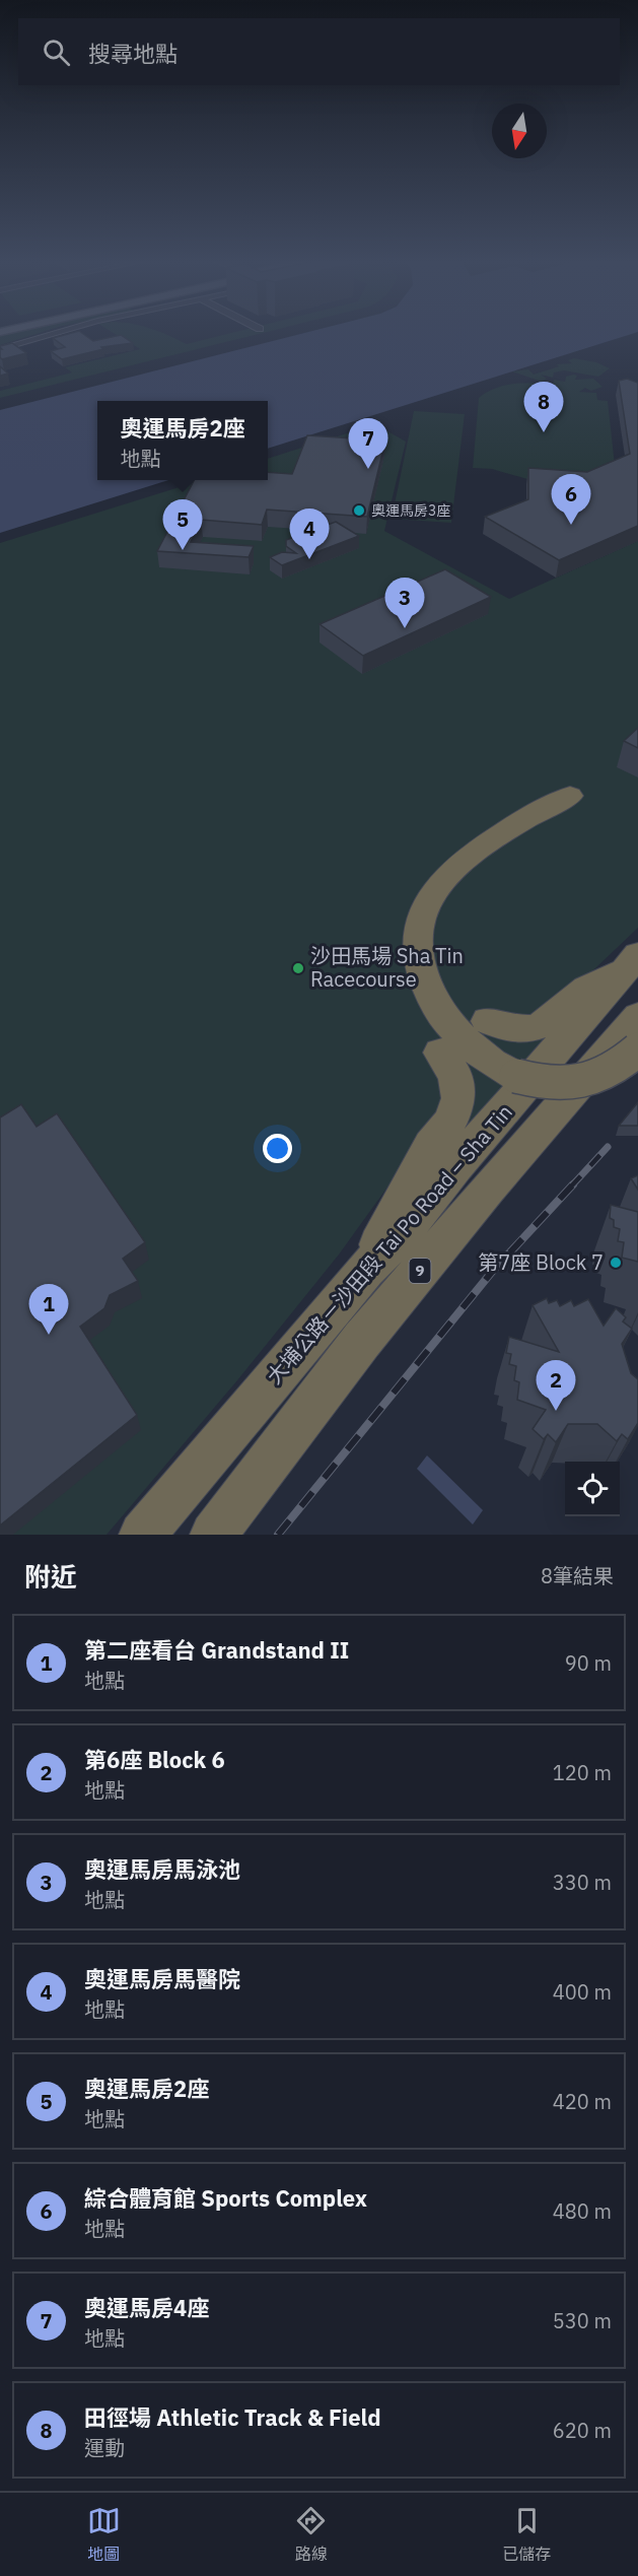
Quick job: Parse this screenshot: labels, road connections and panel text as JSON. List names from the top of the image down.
{
  "streets": {
    "highway": ["大埔公路－沙田段 Tai Po Road – Sha Tin", "9"]
  },
  "places": ["奧運馬房3座", "沙田馬場 Sha Tin Racecourse", "第7座 Block 7"],
  "north": "bottom",
  "page": {
    "search": "搜尋地點",
    "pins": [
      "8",
      "7",
      "6",
      "5",
      "4",
      "3",
      "1",
      "2"
    ],
    "popup": ["奧運馬房2座", "地點"],
    "heading": ["附近", "8筆結果"],
    "list": [
      {
        "mark": "1",
        "name": "第二座看台 Grandstand II",
        "note": "地點",
        "value": "90 m"
      },
      {
        "mark": "2",
        "name": "第6座 Block 6",
        "note": "地點",
        "value": "120 m"
      },
      {
        "mark": "3",
        "name": "奧運馬房馬泳池",
        "note": "地點",
        "value": "330 m"
      },
      {
        "mark": "4",
        "name": "奧運馬房馬醫院",
        "note": "地點",
        "value": "400 m"
      },
      {
        "mark": "5",
        "name": "奧運馬房2座",
        "note": "地點",
        "value": "420 m"
      },
      {
        "mark": "6",
        "name": "綜合體育館 Sports Complex",
        "note": "地點",
        "value": "480 m"
      },
      {
        "mark": "7",
        "name": "奧運馬房4座",
        "note": "地點",
        "value": "530 m"
      },
      {
        "mark": "8",
        "name": "田徑場 Athletic Track & Field",
        "note": "運動",
        "value": "620 m"
      }
    ],
    "nav": ["地圖", "路線", "已儲存"]
  }
}
